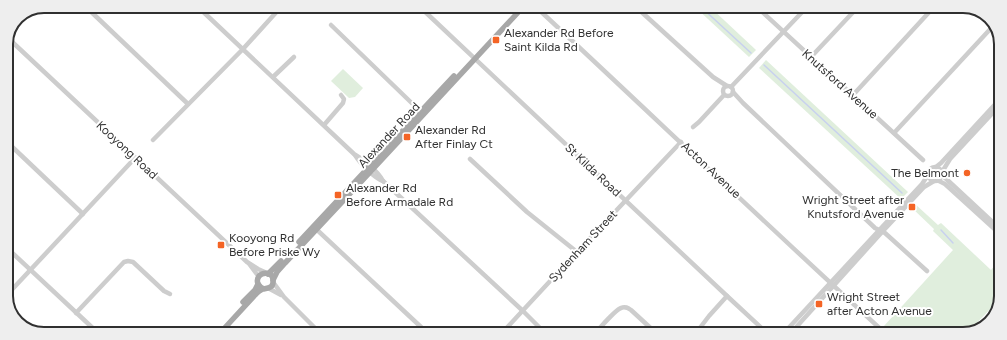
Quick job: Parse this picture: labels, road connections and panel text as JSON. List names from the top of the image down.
{
  "streets": {
    "main road": ["Alexander Road"],
    "street": [
      "Knutsford Avenue",
      "Kooyong Road",
      "St Kilda Road",
      "Acton Avenue",
      "Sydenham Street"
    ]
  },
  "crossings": [
    ["Alexander Road", "Kooyong Road"],
    ["Alexander Road", "St Kilda Road"],
    ["St Kilda Road", "Sydenham Street"],
    ["Acton Avenue", "Sydenham Street"]
  ],
  "places": {
    "transit": [
      "Alexander Rd Before Saint Kilda Rd",
      "Alexander Rd After Finlay Ct",
      "Alexander Rd Before Armadale Rd",
      "Wright Street after Knutsford Avenue",
      "Kooyong Rd Before Priske Wy",
      "Wright Street after Acton Avenue"
    ],
    "other": ["The Belmont"]
  }
}
